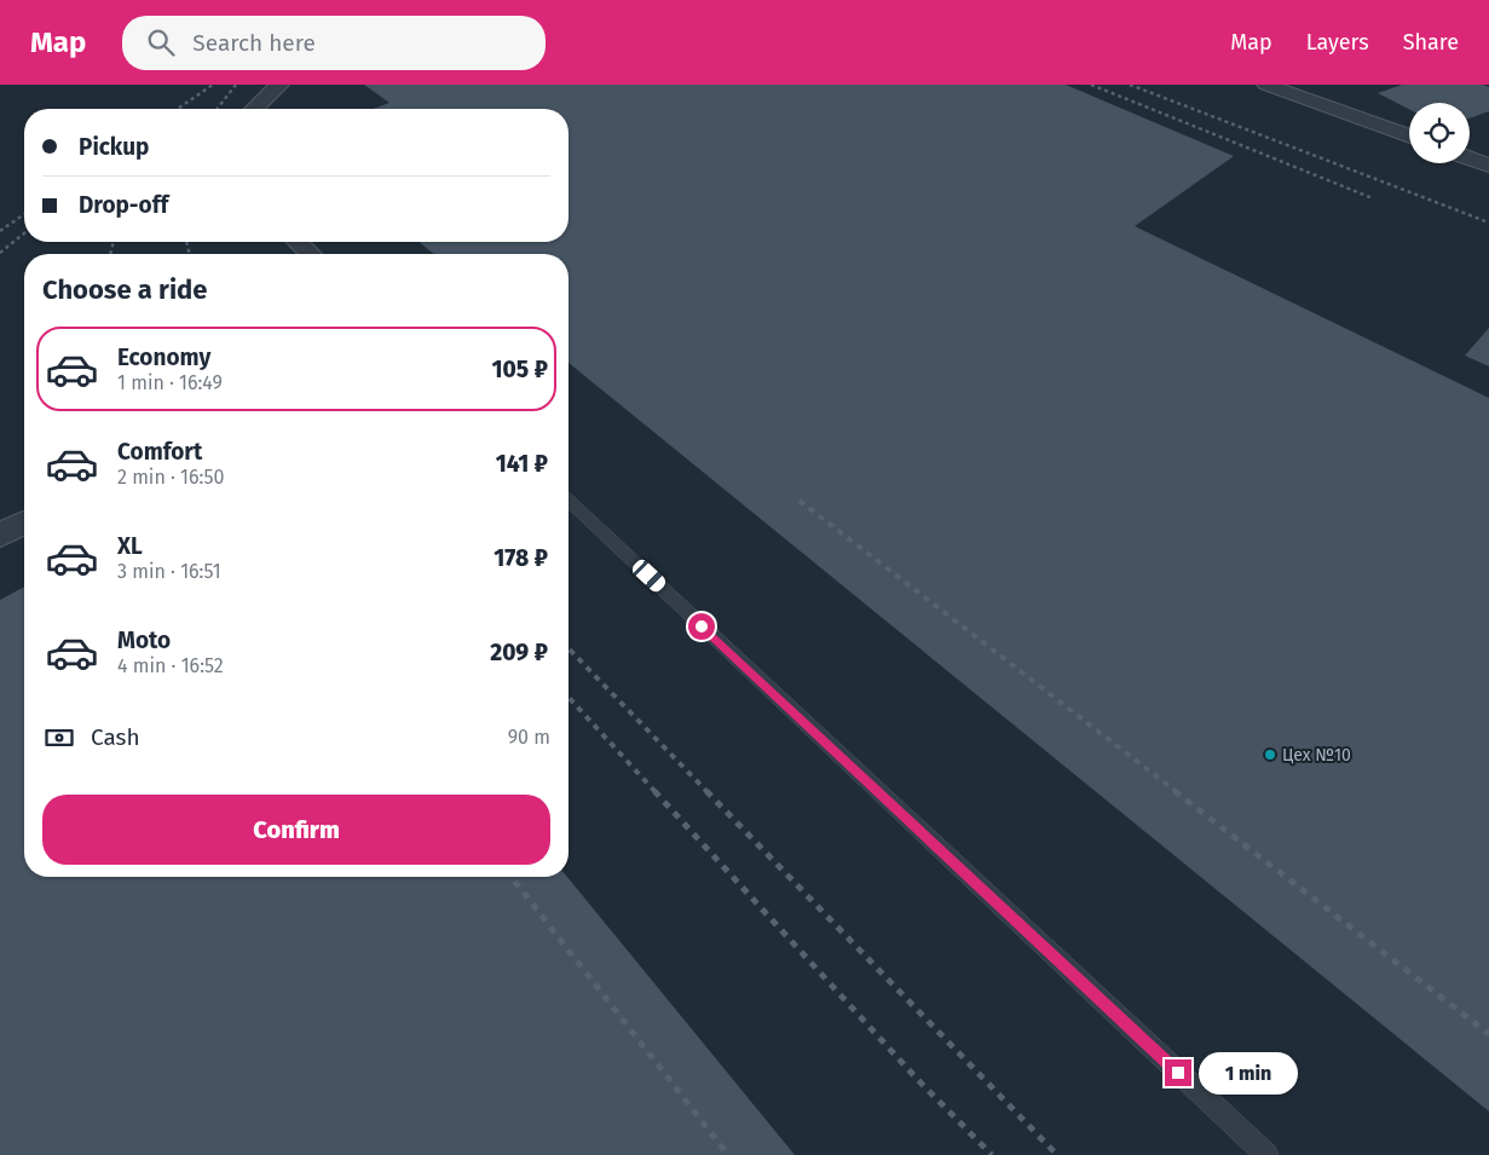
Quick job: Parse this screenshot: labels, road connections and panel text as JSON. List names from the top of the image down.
{
  "places": ["Цех №10"],
  "page": {
    "header": "Map",
    "search": "Search here",
    "nav": ["Map", "Layers", "Share"],
    "banner": ["Pickup", "Drop-off"],
    "heading": "Choose a ride",
    "list": [
      {
        "name": "Economy",
        "note": "1 min · 16:49",
        "value": "105 ₽"
      },
      {
        "name": "Comfort",
        "note": "2 min · 16:50",
        "value": "141 ₽"
      },
      {
        "name": "XL",
        "note": "3 min · 16:51",
        "value": "178 ₽"
      },
      {
        "name": "Moto",
        "note": "4 min · 16:52",
        "value": "209 ₽"
      }
    ],
    "pay": ["Cash", "90 m"],
    "buttons": "Confirm",
    "bubble": "1 min"
  }
}
